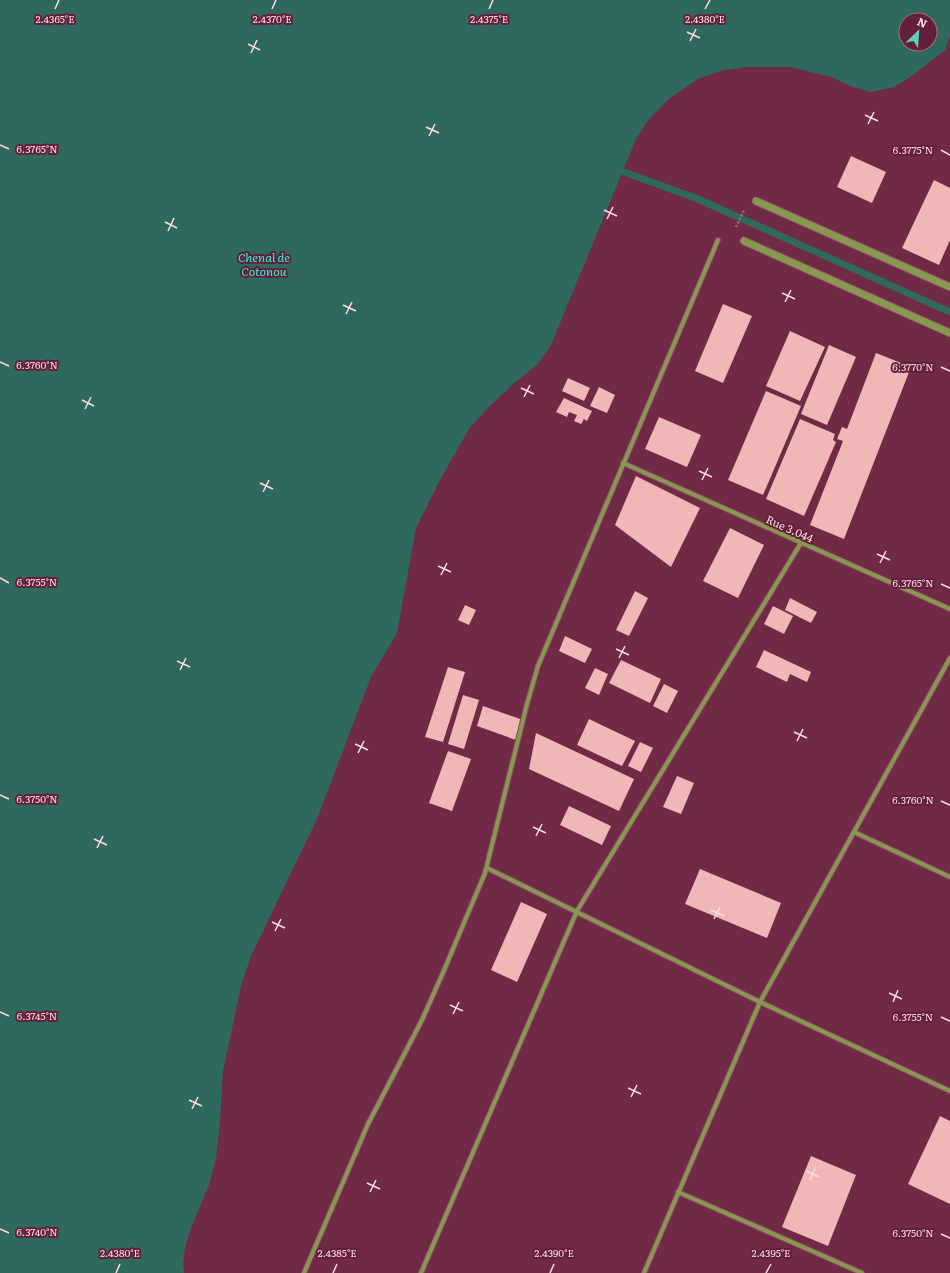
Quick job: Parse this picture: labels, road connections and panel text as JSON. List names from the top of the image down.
{
  "streets": {
    "street": ["Rue 3.044"]
  },
  "water": ["Chenal de Cotonou"],
  "north": "top right",
  "coordinates": [
    "2.4365°E",
    "2.4370°E",
    "2.4375°E",
    "2.4380°E",
    "6.3765°N",
    "6.3775°N",
    "6.3760°N",
    "6.3770°N",
    "6.3755°N",
    "6.3750°N",
    "6.3745°N",
    "6.3740°N",
    "2.4385°E",
    "2.4390°E",
    "2.4395°E"
  ]
}
